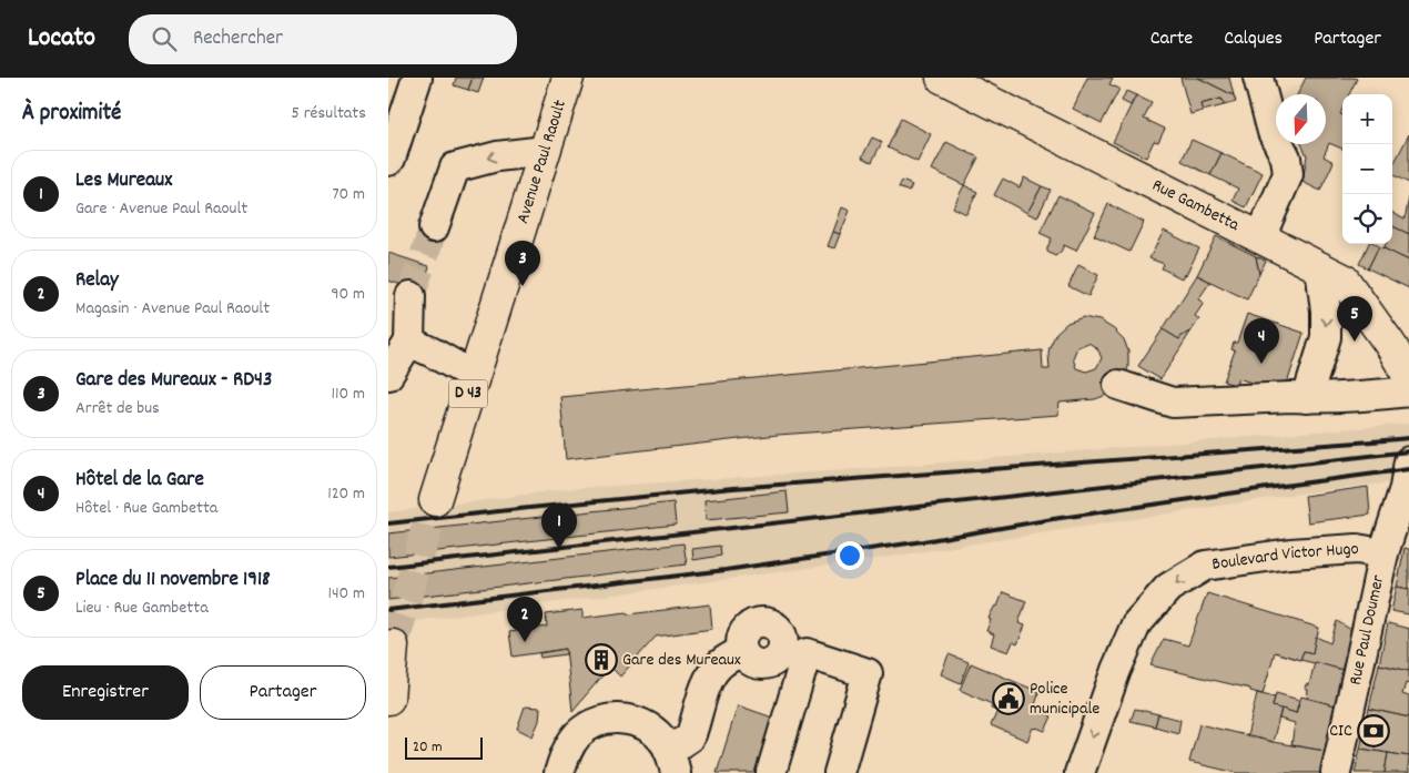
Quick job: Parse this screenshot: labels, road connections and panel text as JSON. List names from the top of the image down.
{
  "streets": {
    "main road": ["Avenue Paul Raoult", "Rue Gambetta", "D 43"],
    "street": ["Boulevard Victor Hugo", "Rue Paul Doumer"]
  },
  "crossings": [
    ["Boulevard Victor Hugo", "Rue Paul Doumer"]
  ],
  "one_way": ["Boulevard Victor Hugo"],
  "places": {
    "building": ["Gare des Mureaux"],
    "public building": ["Police municipale"],
    "bank": ["CIC"]
  },
  "scale_bar": "20 m",
  "north": "bottom",
  "page": {
    "header": "Locato",
    "search": "Rechercher",
    "nav": ["Carte", "Calques", "Partager"],
    "heading": ["À proximité", "5 résultats"],
    "map_buttons": ["+", "−"],
    "list": [
      {
        "mark": "1",
        "name": "Les Mureaux",
        "note": "Gare · Avenue Paul Raoult",
        "value": "70 m"
      },
      {
        "mark": "2",
        "name": "Relay",
        "note": "Magasin · Avenue Paul Raoult",
        "value": "90 m"
      },
      {
        "mark": "3",
        "name": "Gare des Mureaux - RD43",
        "note": "Arrêt de bus",
        "value": "110 m"
      },
      {
        "mark": "4",
        "name": "Hôtel de la Gare",
        "note": "Hôtel · Rue Gambetta",
        "value": "120 m"
      },
      {
        "mark": "5",
        "name": "Place du 11 novembre 1918",
        "note": "Lieu · Rue Gambetta",
        "value": "140 m"
      }
    ],
    "pins": [
      "3",
      "5",
      "4",
      "1",
      "2"
    ],
    "buttons": ["Enregistrer", "Partager"],
    "scale": "20 m"
  }
}
